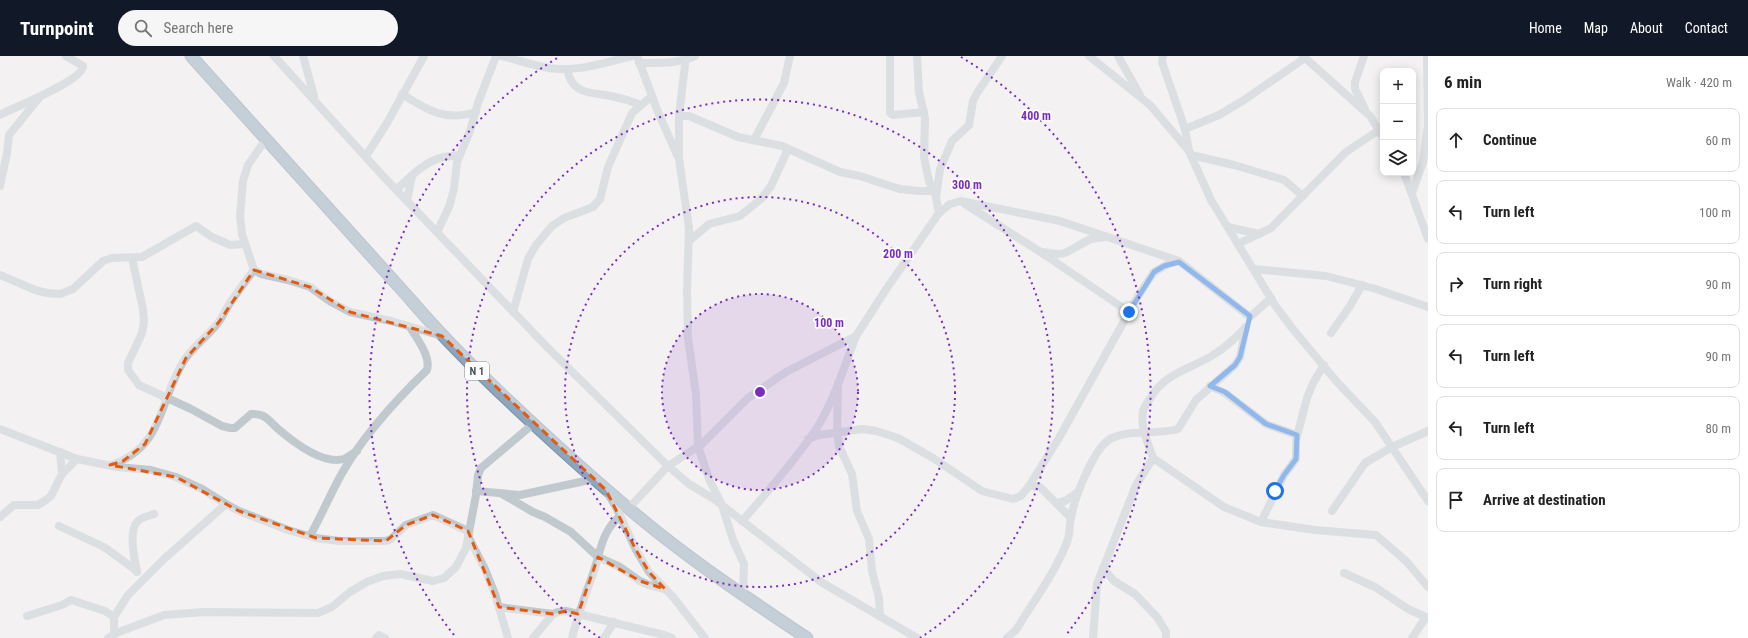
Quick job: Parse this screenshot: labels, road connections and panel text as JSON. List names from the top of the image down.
{
  "streets": {
    "highway": ["N 1"]
  },
  "page": {
    "header": "Turnpoint",
    "search": "Search here",
    "nav": [
      "Home",
      "Map",
      "About",
      "Contact"
    ],
    "heading": ["6 min", "Walk · 420 m"],
    "map_buttons": ["+", "−"],
    "list": [
      ["Continue", "60 m"],
      ["Turn left", "100 m"],
      ["Turn right", "90 m"],
      ["Turn left", "90 m"],
      ["Turn left", "80 m"],
      "Arrive at destination"
    ]
  },
  "rings": [
    "400 m",
    "300 m",
    "200 m",
    "100 m"
  ]
}
